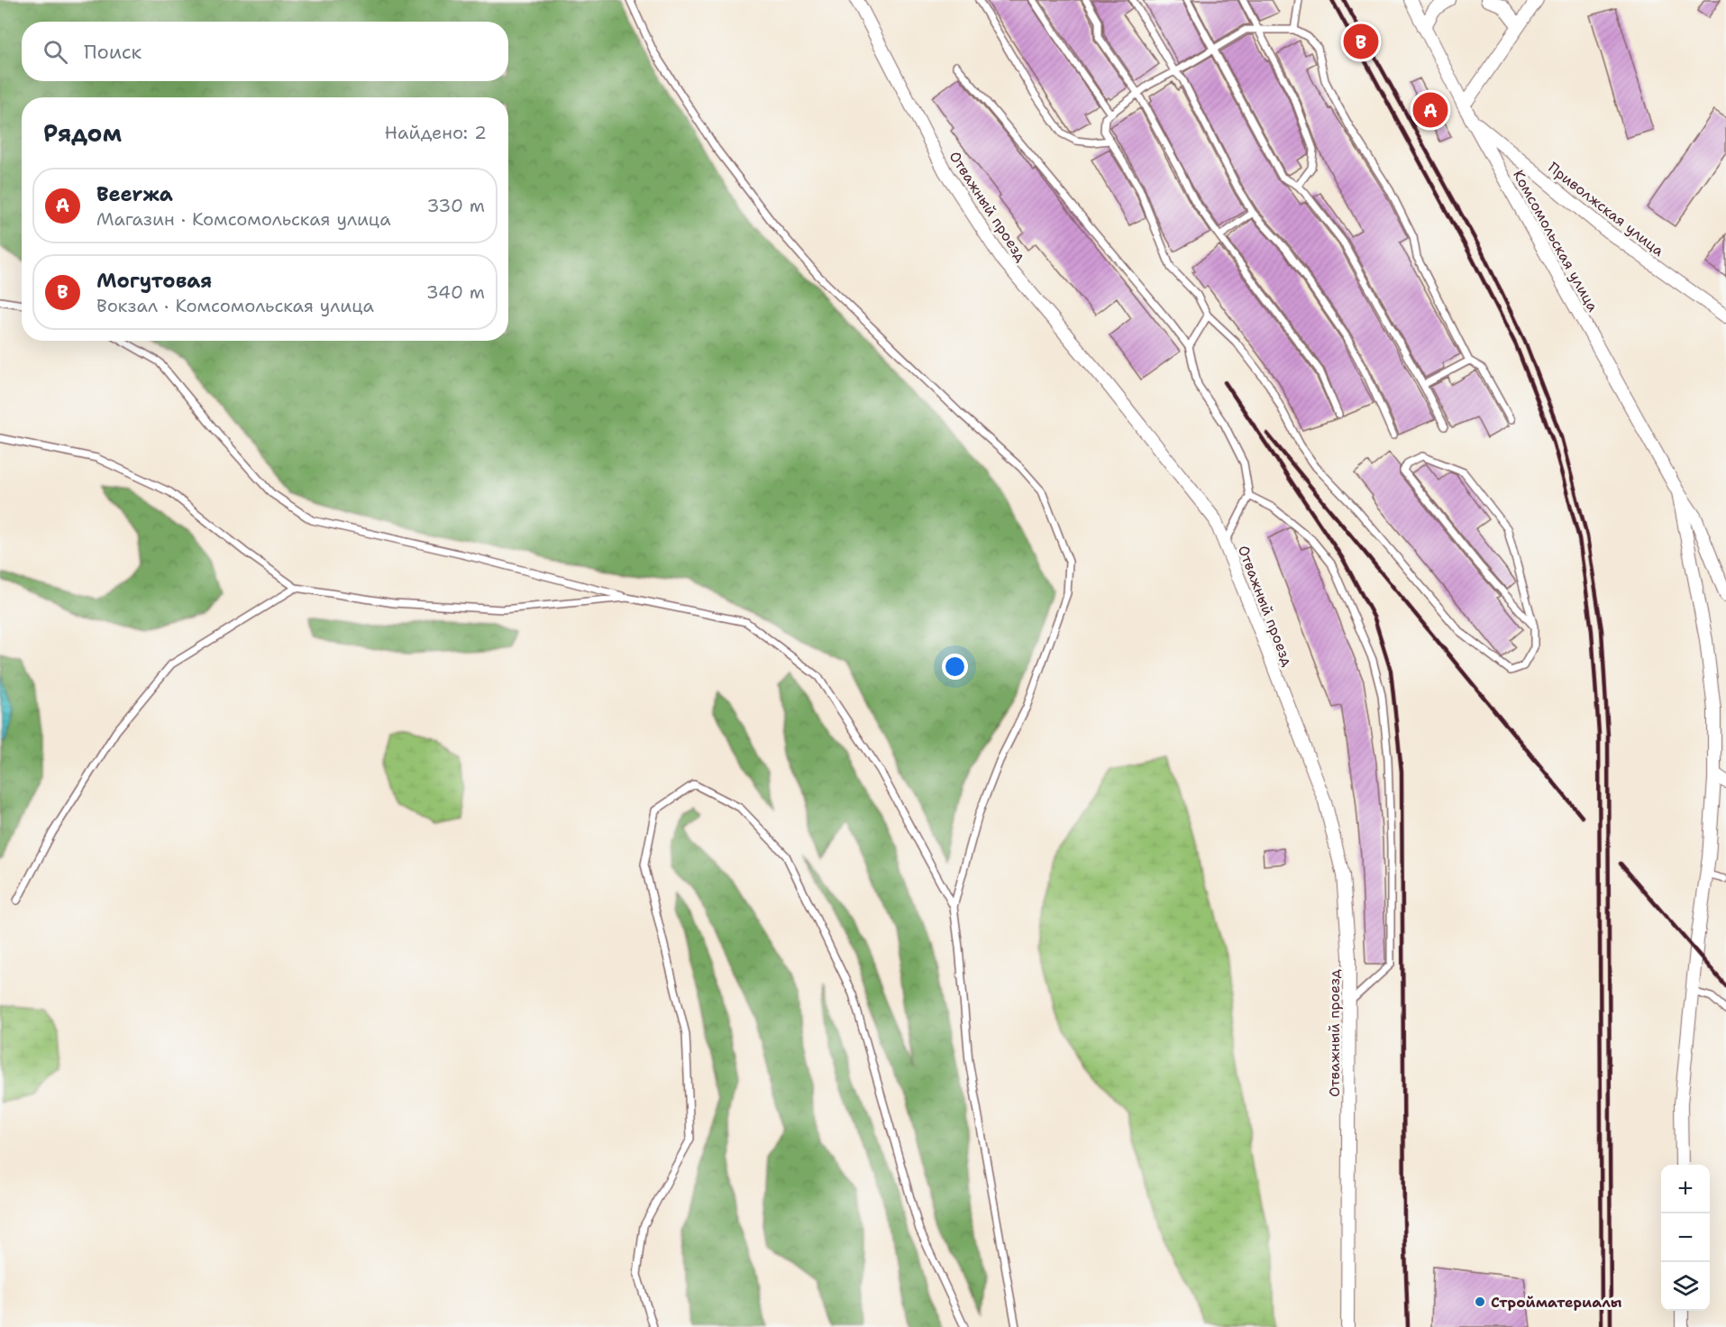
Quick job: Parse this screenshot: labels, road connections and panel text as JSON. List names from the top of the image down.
{
  "streets": {
    "street": ["Отважный проезд", "Приволжская улица", "Комсомольская улица"]
  },
  "crossings": [
    ["Приволжская улица", "Комсомольская улица"]
  ],
  "places": ["Стройматериалы"],
  "page": {
    "pins": ["B", "A"],
    "search": "Поиск",
    "heading": ["Рядом", "Найдено: 2"],
    "list": [
      {
        "mark": "A",
        "name": "Beerжа",
        "note": "Магазин · Комсомольская улица",
        "value": "330 m"
      },
      {
        "mark": "B",
        "name": "Могутовая",
        "note": "Вокзал · Комсомольская улица",
        "value": "340 m"
      }
    ],
    "map_buttons": ["+", "−"]
  }
}
